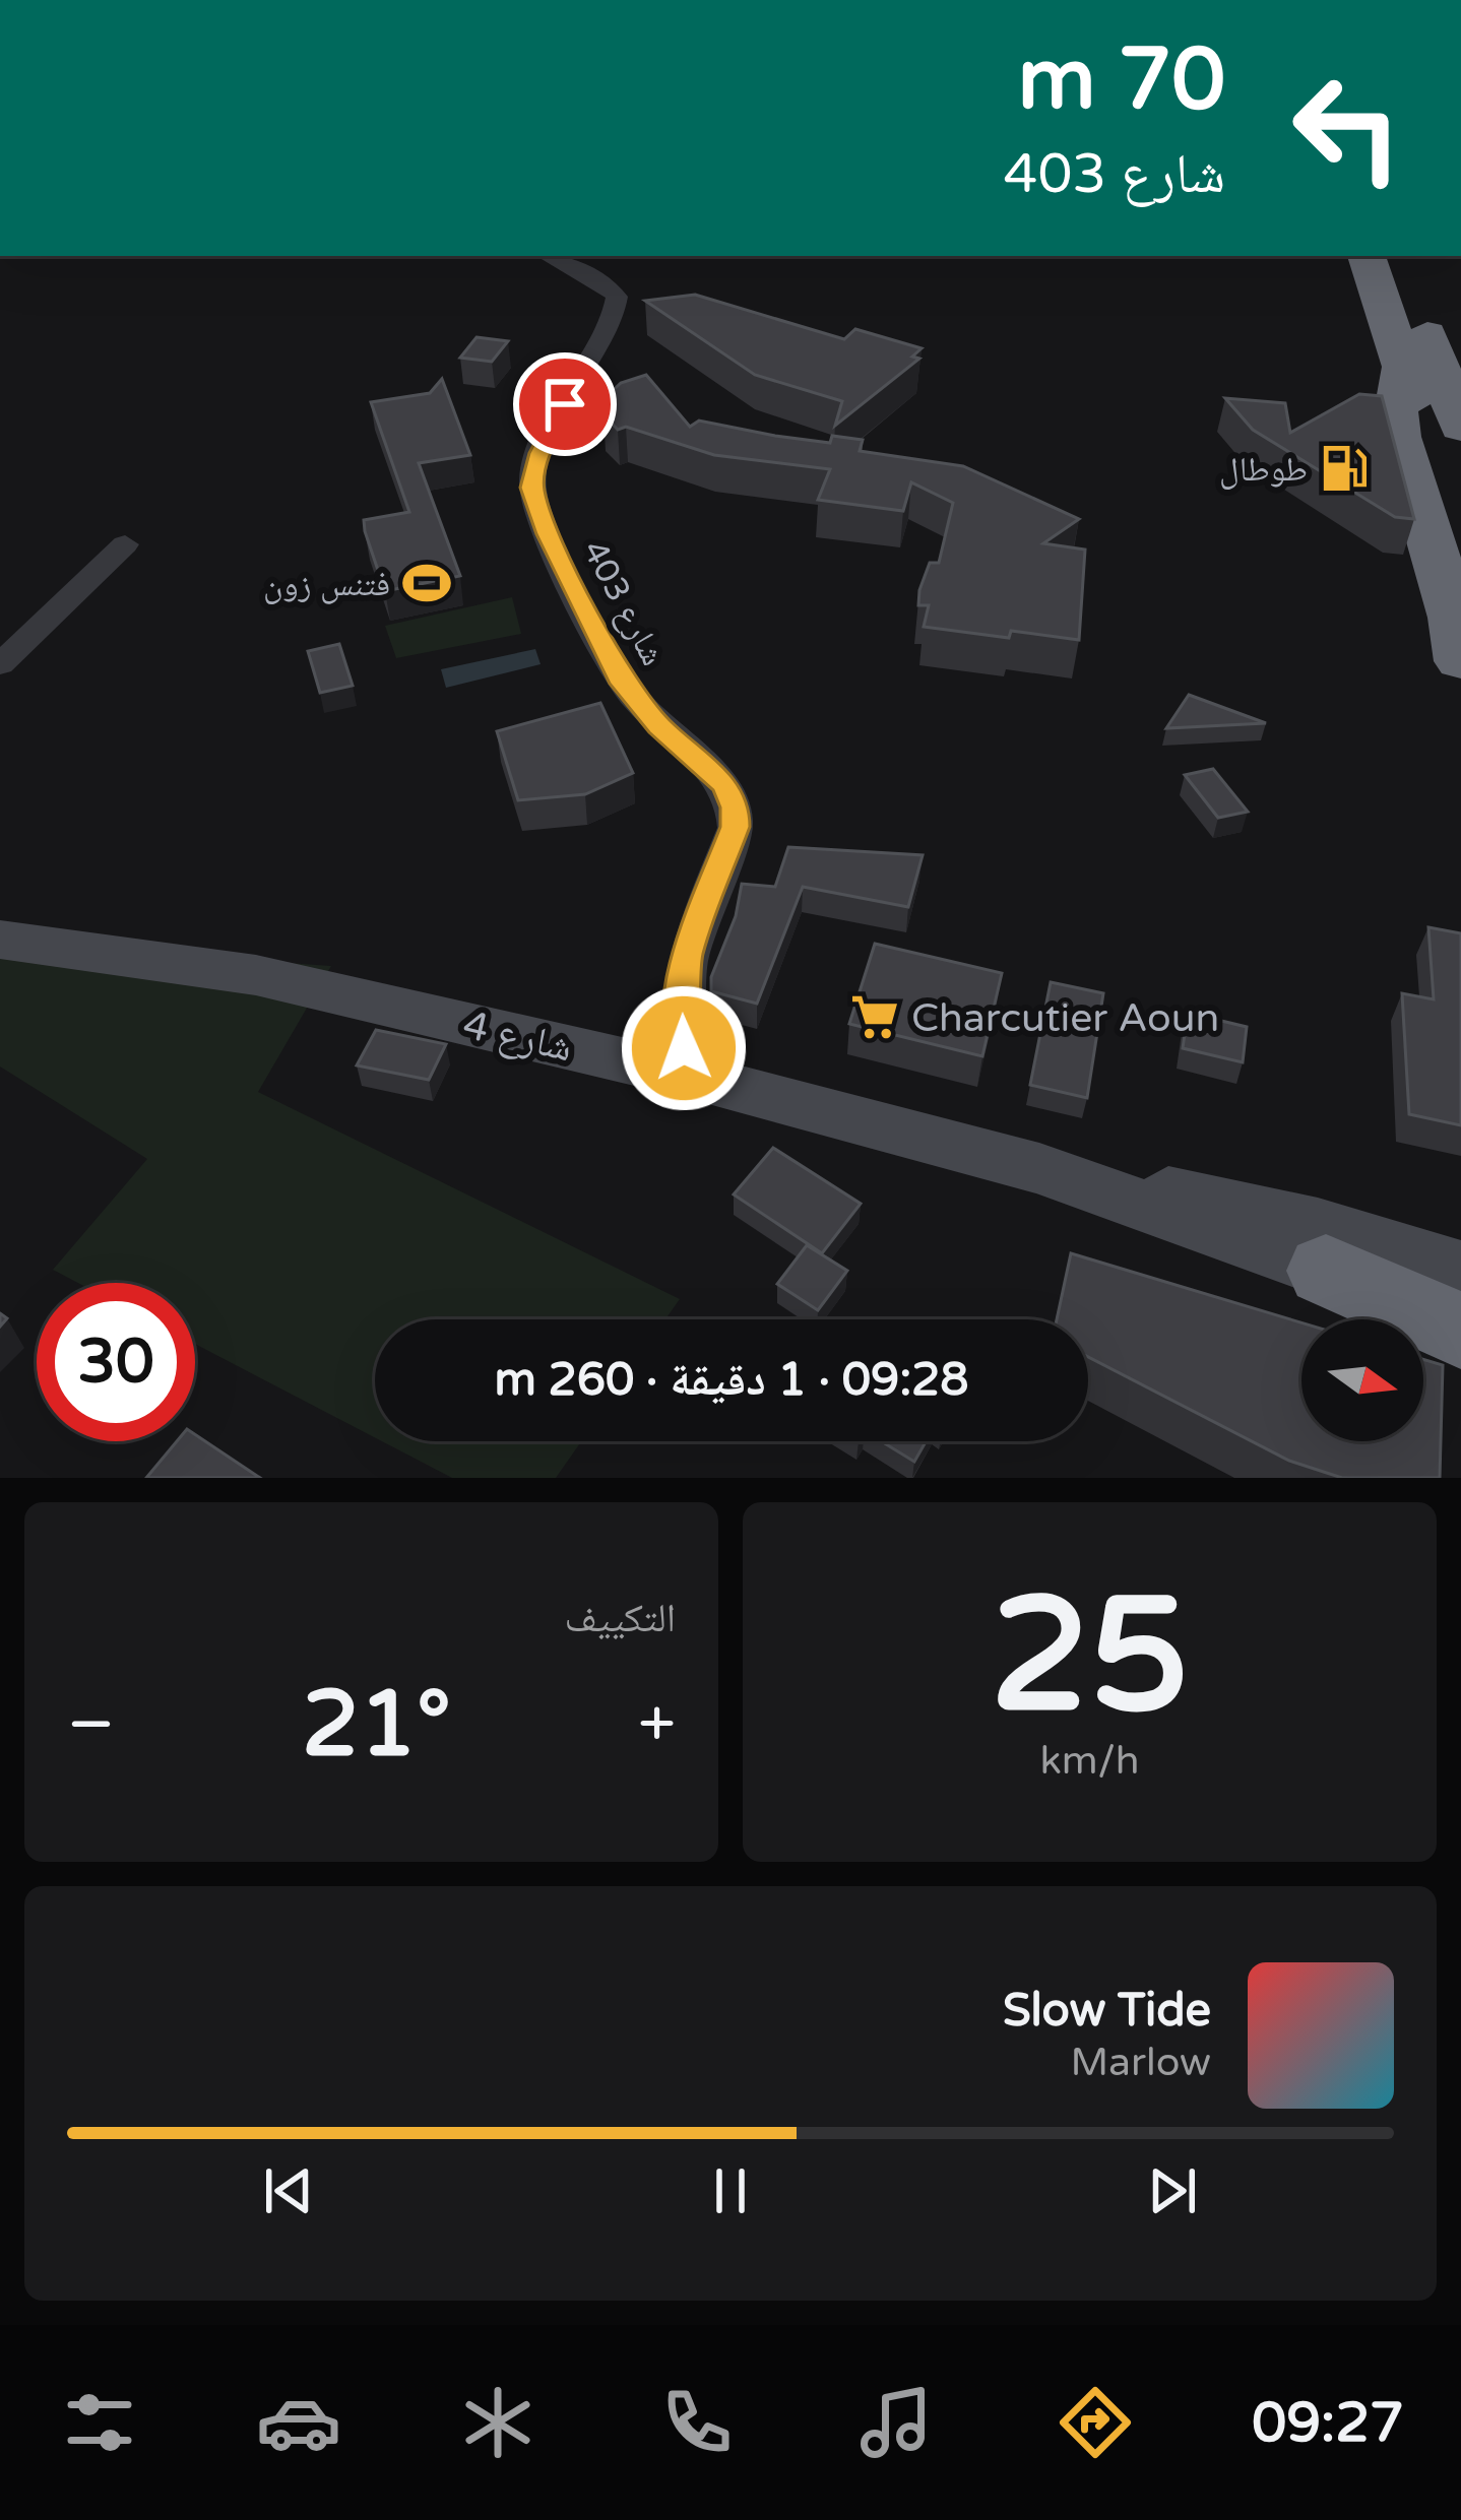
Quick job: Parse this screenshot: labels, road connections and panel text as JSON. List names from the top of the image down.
{
  "streets": {
    "main road": ["شارع 4"],
    "street": ["شارع 403"]
  },
  "crossings": [
    ["شارع 403", "شارع 4"]
  ],
  "places": {
    "fuel station": ["طوطال"],
    "sports": ["فتنس زون"],
    "supermarket": ["Charcutier Aoun"]
  },
  "north": "right",
  "page": {
    "turn": ["70 m", "شارع 403"],
    "limit": "30",
    "trip": "09:28 · 1 دقيقة · 260 m",
    "tile": [
      ["25", "km/h"],
      "التكييف"
    ],
    "heat": ["−", "21°", "+"],
    "song": ["Slow Tide", "Marlow"],
    "tabs": "09:27"
  }
}
